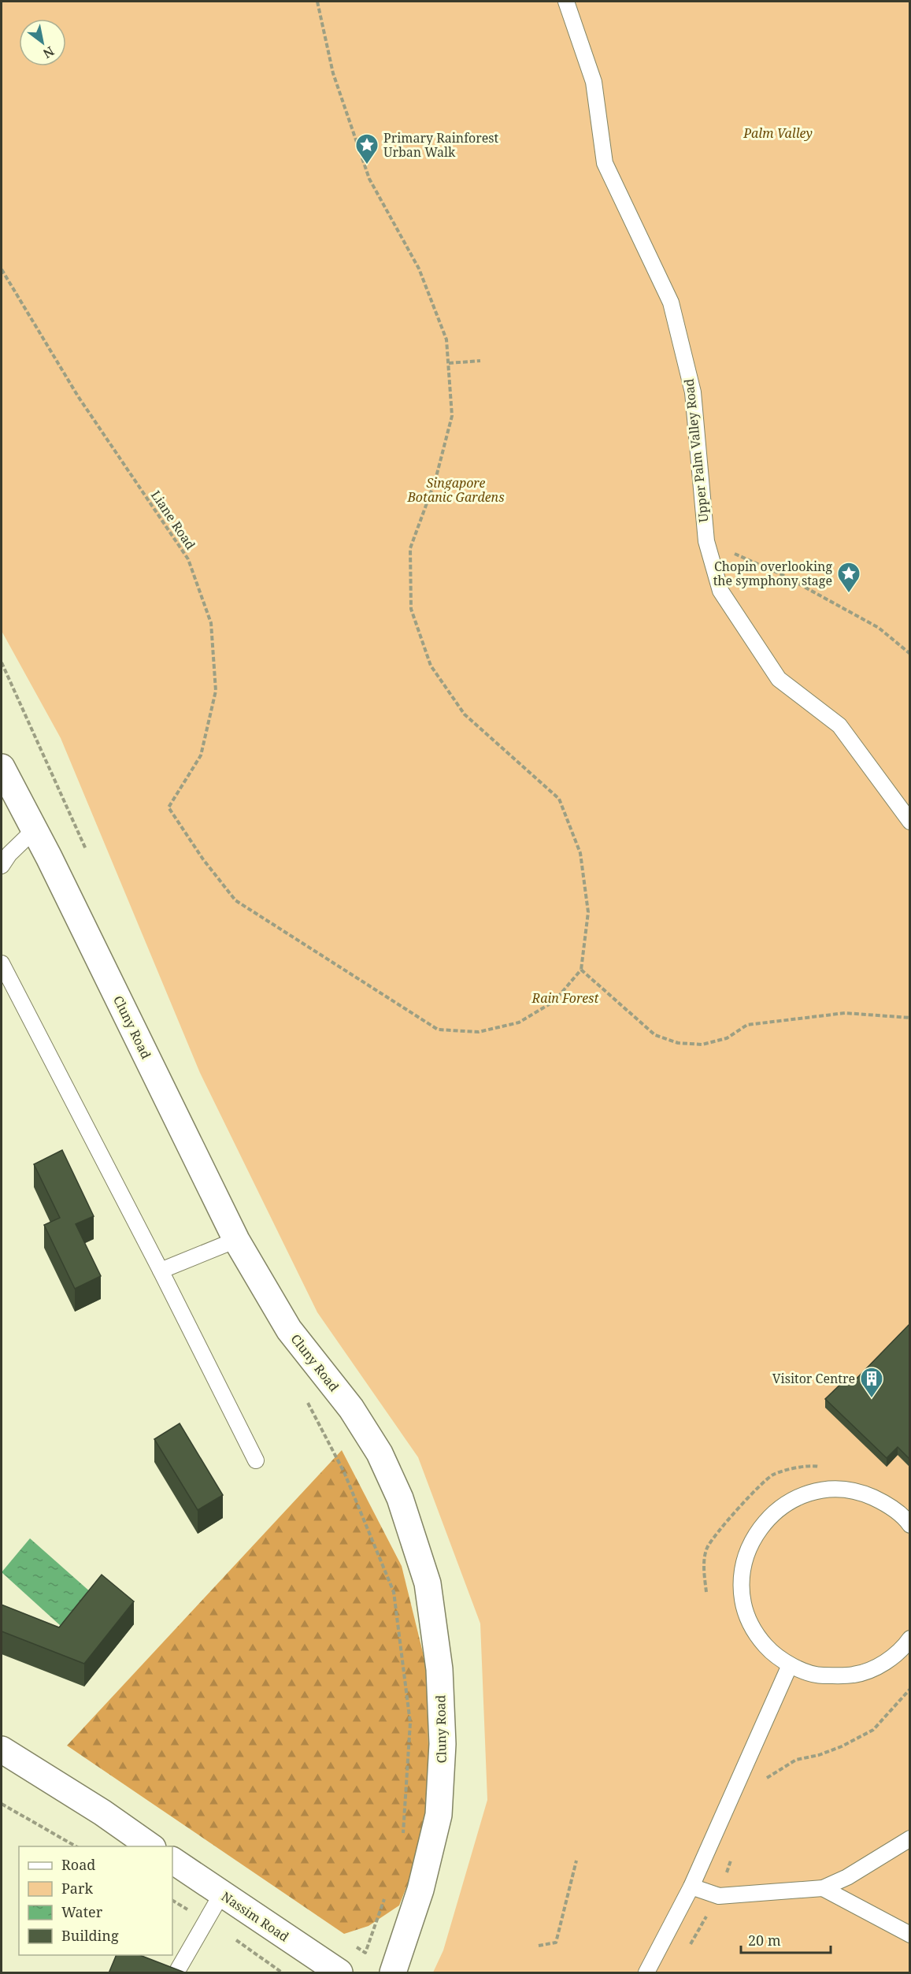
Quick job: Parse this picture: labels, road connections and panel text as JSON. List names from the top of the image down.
{
  "streets": {
    "street": ["Cluny Road", "Nassim Road"],
    "lane": ["Upper Palm Valley Road"],
    "path": ["Liane Road"]
  },
  "parks": ["Palm Valley", "Singapore Botanic Gardens", "Rain Forest"],
  "places": {
    "place": ["Primary Rainforest Urban Walk", "Chopin overlooking the symphony stage"],
    "building": ["Visitor Centre"]
  },
  "legend": [
    "Road",
    "Park",
    "Water",
    "Building"
  ],
  "scale_bar": "20 m",
  "north": "bottom right"
}
